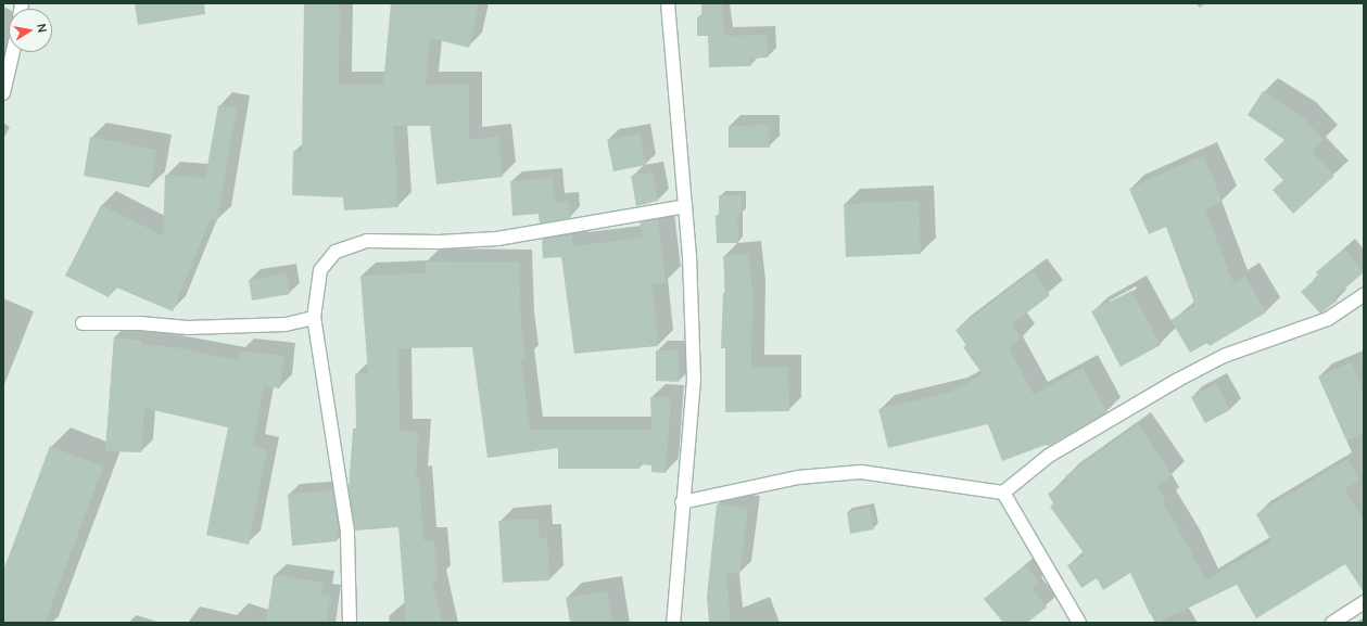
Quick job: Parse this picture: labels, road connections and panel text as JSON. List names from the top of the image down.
{
  "north": "right"
}
